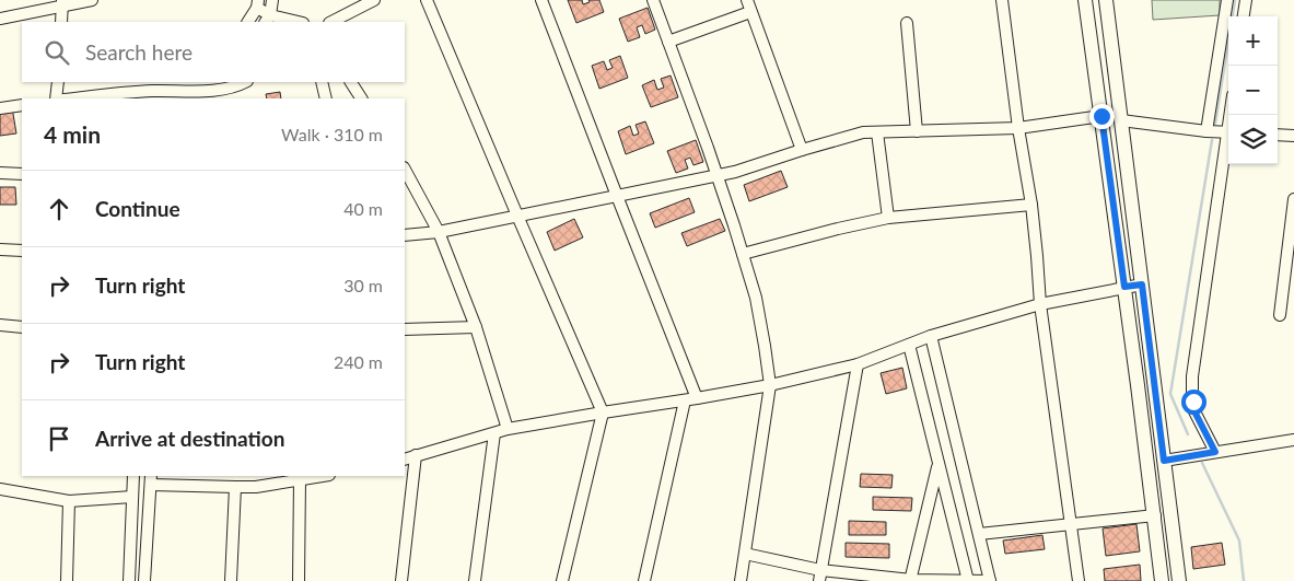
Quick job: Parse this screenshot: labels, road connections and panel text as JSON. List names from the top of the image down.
{
  "page": {
    "map_buttons": ["+", "−"],
    "search": "Search here",
    "heading": ["4 min", "Walk · 310 m"],
    "list": [
      ["Continue", "40 m"],
      ["Turn right", "30 m"],
      ["Turn right", "240 m"],
      "Arrive at destination"
    ]
  }
}
